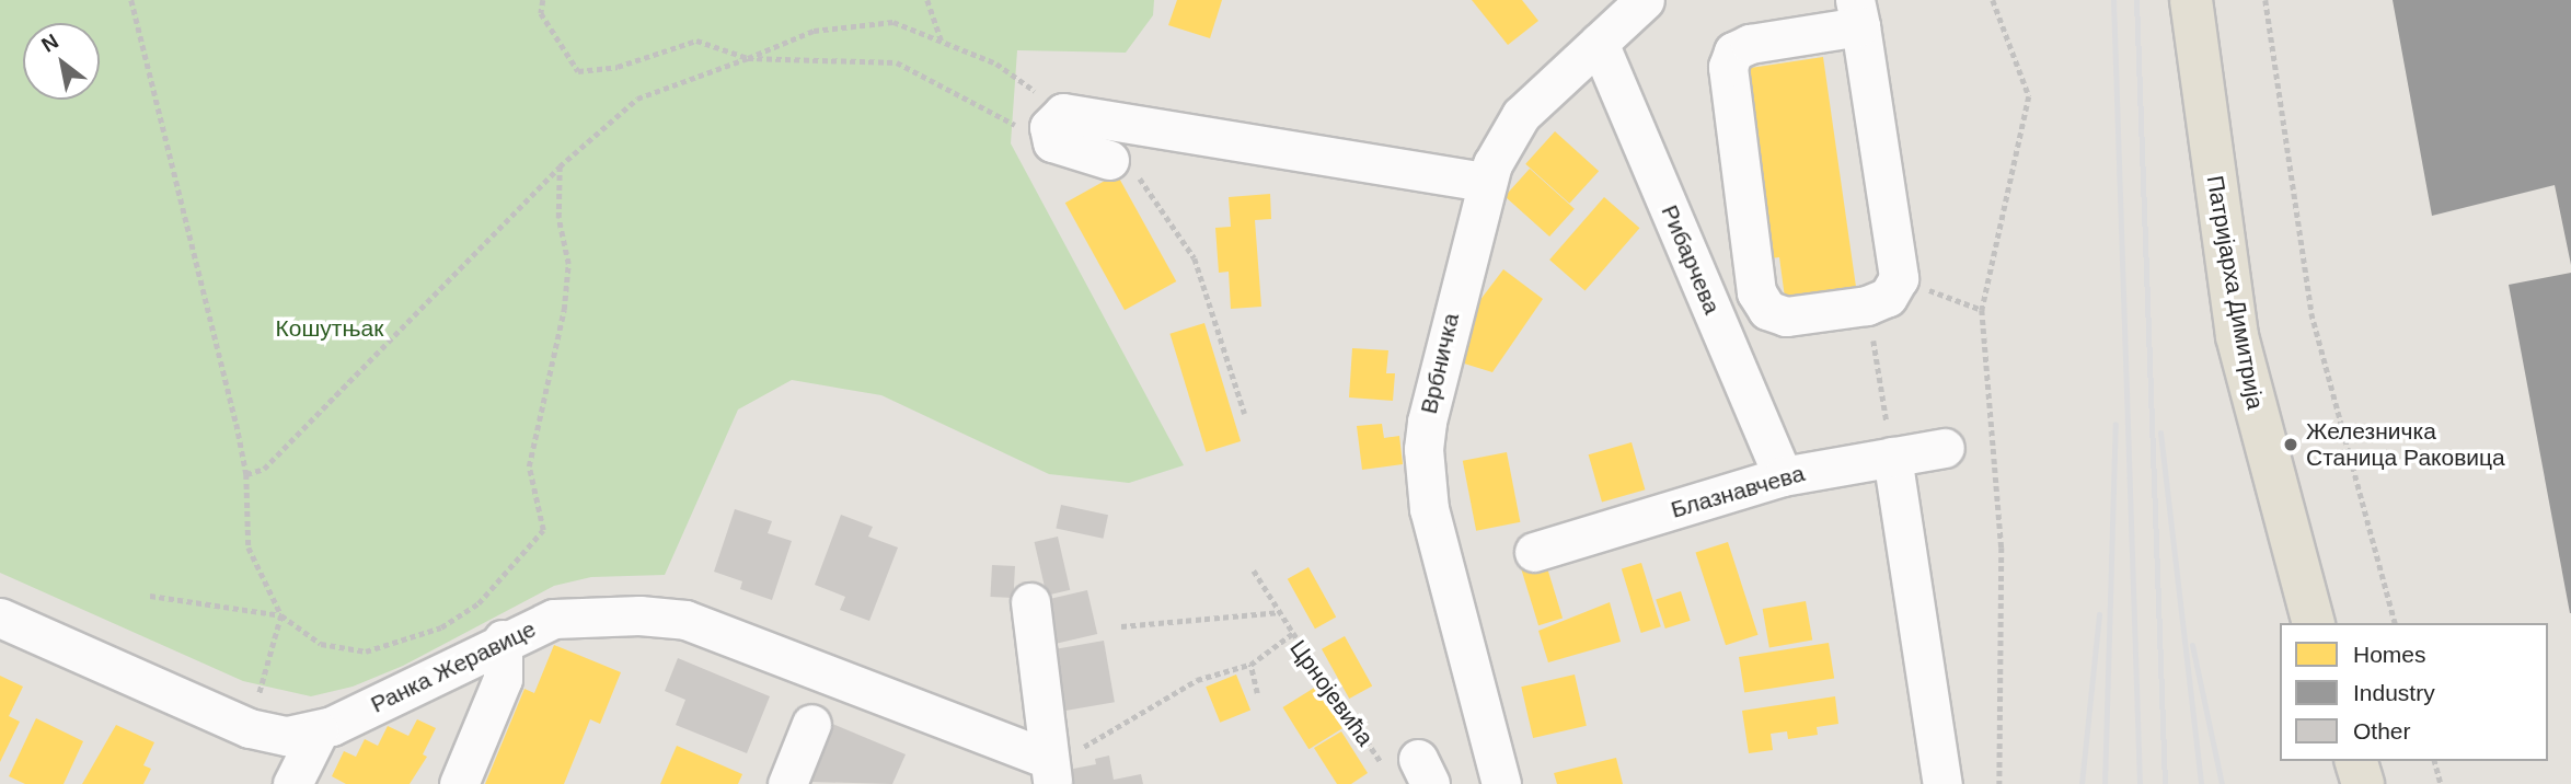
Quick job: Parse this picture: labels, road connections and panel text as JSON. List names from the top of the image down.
{
  "streets": {
    "main road": ["Патријарха Димитрија"],
    "street": [
      "Рибарчева",
      "Врбничка",
      "Блазнавчева",
      "Ранка Жеравице"
    ],
    "path": ["Црнојевића"]
  },
  "crossings": [
    ["Рибарчева", "Врбничка"],
    ["Рибарчева", "Блазнавчева"],
    ["Ранка Жеравице", "Црнојевића"]
  ],
  "parks": ["Кошутњак"],
  "places": ["Железничка Станица Раковица"],
  "legend": ["Homes", "Industry", "Other"],
  "north": "top left"
}
